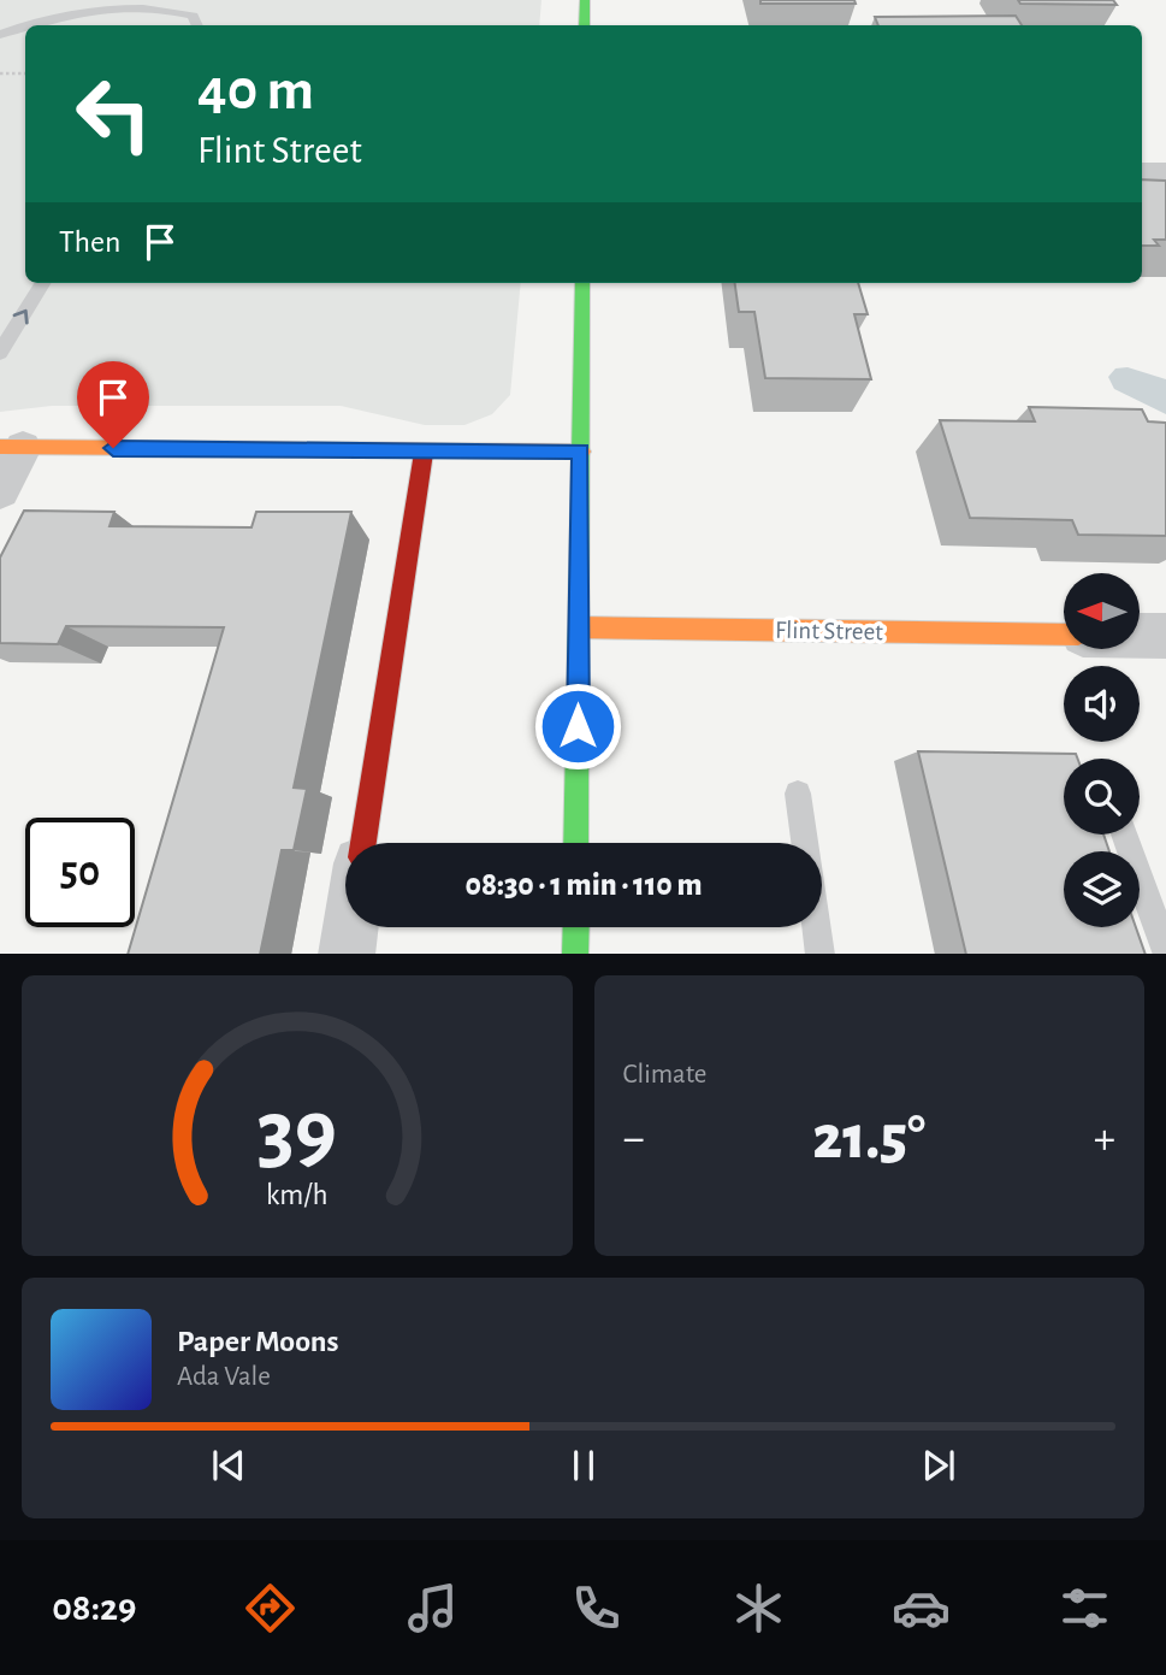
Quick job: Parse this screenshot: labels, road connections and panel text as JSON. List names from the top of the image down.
{
  "streets": {
    "street": ["Flint Street"]
  },
  "north": "left",
  "page": {
    "turn": ["40 m", "Flint Street"],
    "then": "Then",
    "limit": "50",
    "trip": "08:30 · 1 min · 110 m",
    "tile": "Climate",
    "heat": ["−", "21.5°", "+"],
    "song": ["Paper Moons", "Ada Vale"],
    "tabs": "08:29",
    "gauge": ["39", "km/h"]
  }
}
